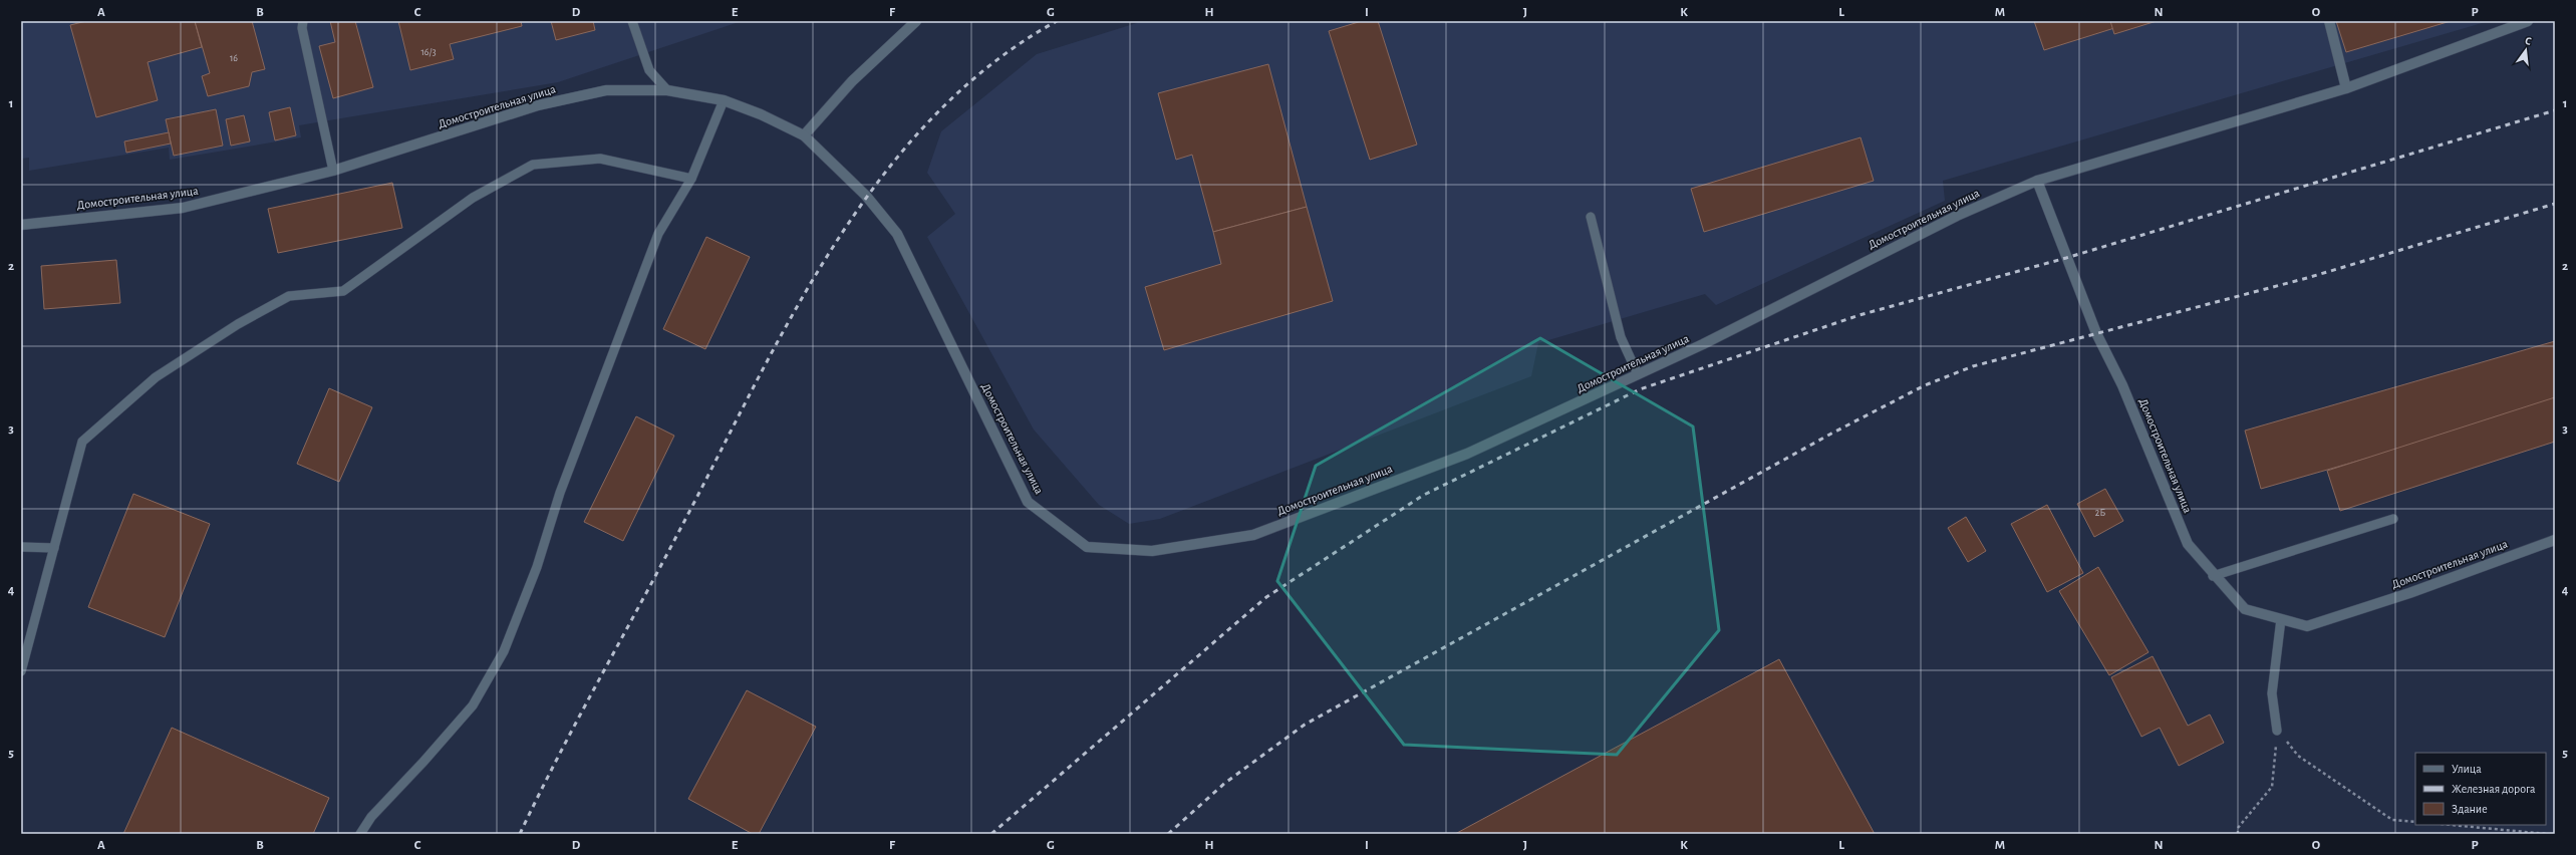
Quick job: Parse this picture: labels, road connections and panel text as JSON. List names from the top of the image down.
{
  "streets": {
    "street": ["Домостроительная улица"]
  },
  "house_numbers": ["16/3", "16", "2Б"],
  "legend": ["Улица", "Железная дорога", "Здание"],
  "north": "top",
  "grid": {
    "columns": [
      "A",
      "B",
      "C",
      "D",
      "E",
      "F",
      "G",
      "H",
      "I",
      "J",
      "K",
      "L",
      "M",
      "N",
      "O",
      "P"
    ],
    "rows": [
      "1",
      "2",
      "3",
      "4",
      "5"
    ]
  }
}
